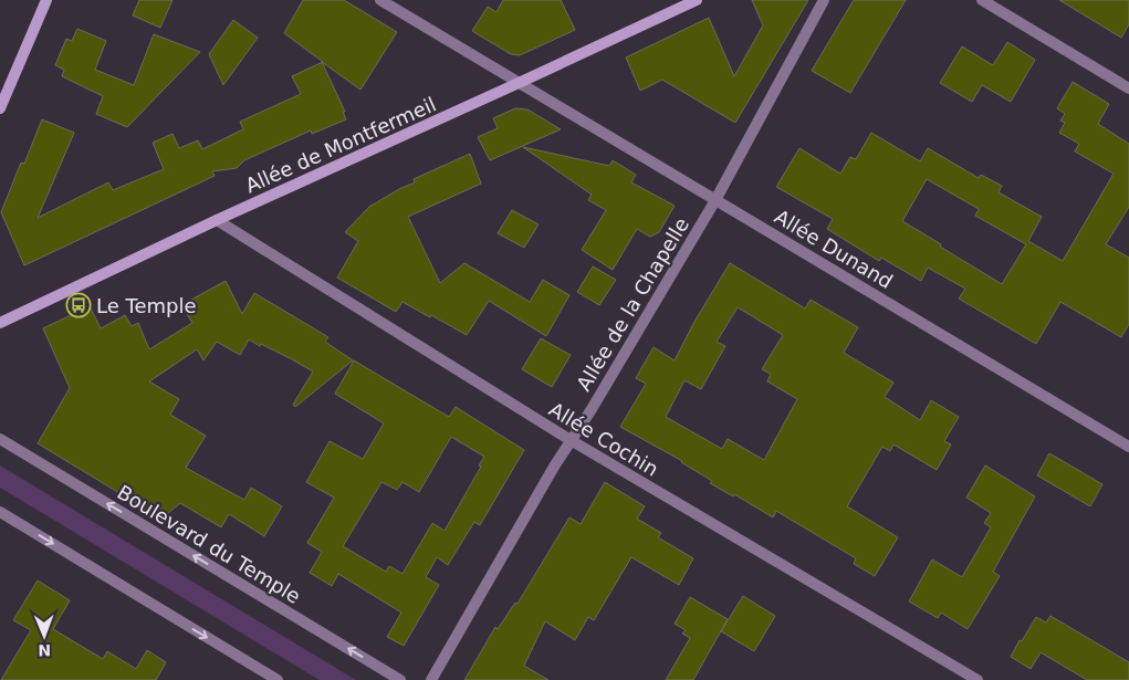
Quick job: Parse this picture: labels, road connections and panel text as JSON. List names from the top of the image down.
{
  "streets": {
    "main road": ["Allée de Montfermeil"],
    "street": [
      "Allée Dunand",
      "Allée de la Chapelle",
      "Allée Cochin",
      "Boulevard du Temple"
    ]
  },
  "crossings": [
    ["Allée de Montfermeil", "Allée Dunand"],
    ["Allée de Montfermeil", "Allée Cochin"],
    ["Allée Dunand", "Allée de la Chapelle"],
    ["Allée de la Chapelle", "Allée Cochin"]
  ],
  "places": {
    "bus stop": ["Le Temple"]
  },
  "north": "bottom"
}
